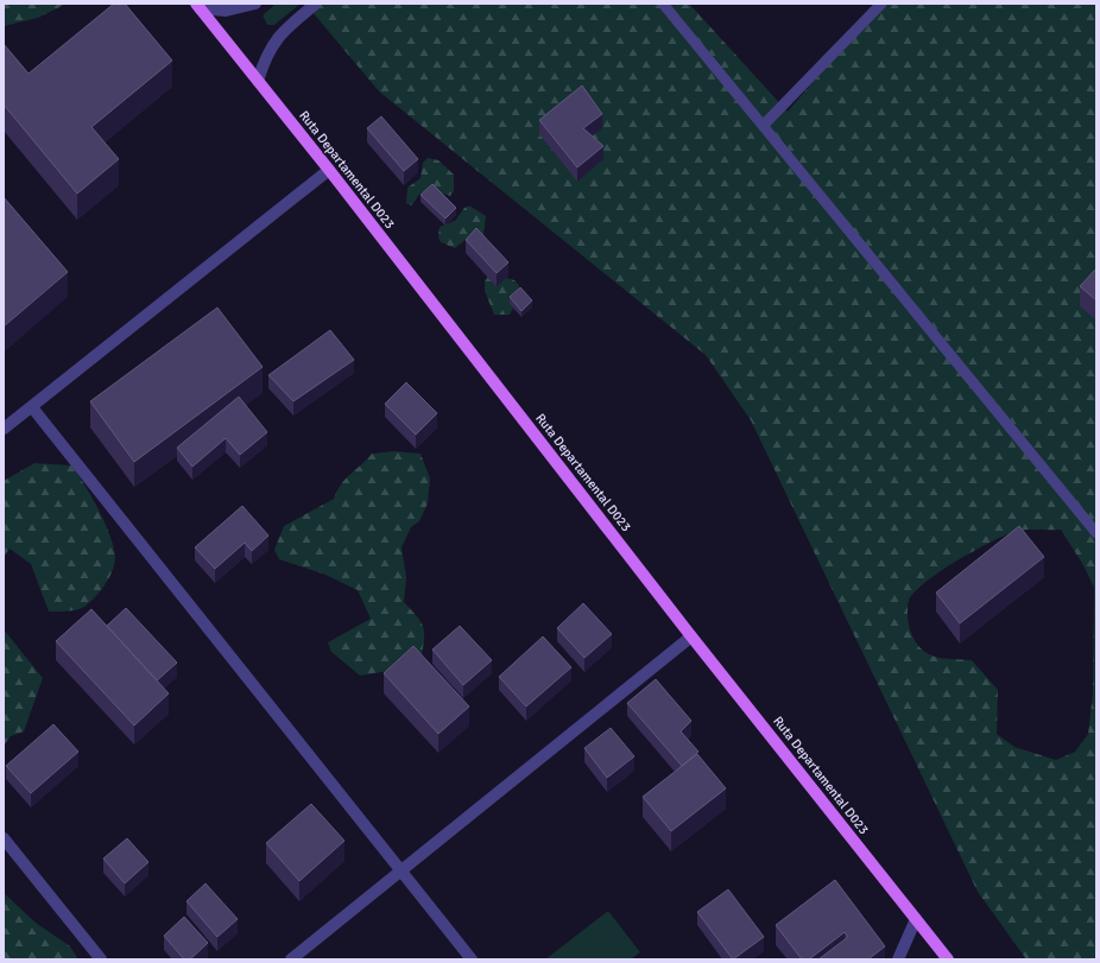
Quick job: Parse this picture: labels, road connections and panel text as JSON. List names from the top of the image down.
{
  "streets": {
    "main road": ["Ruta Departamental D023"]
  }
}
